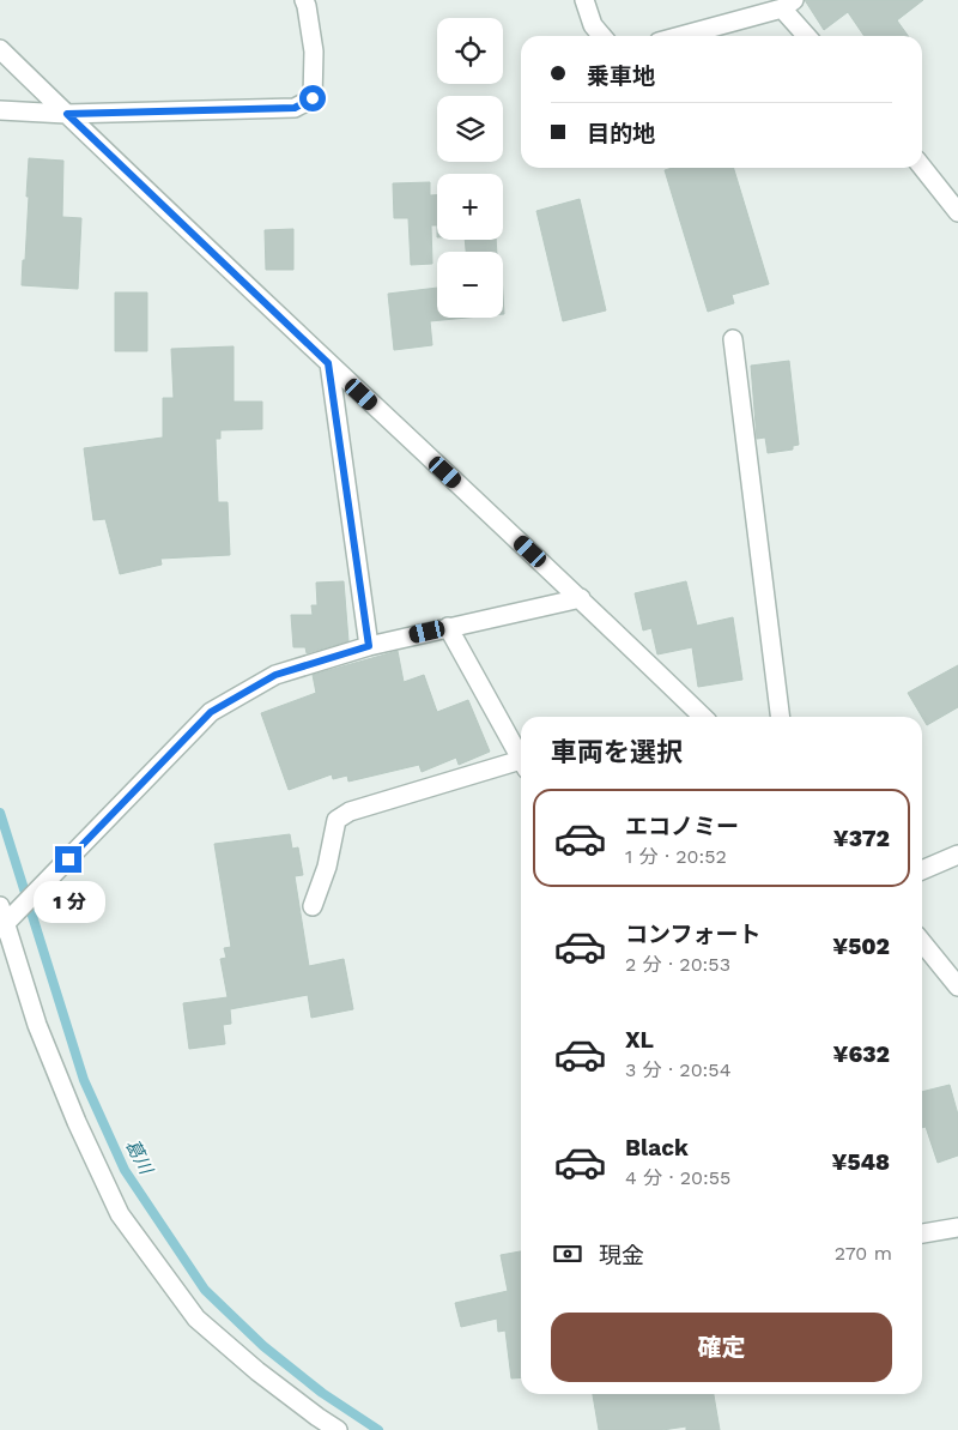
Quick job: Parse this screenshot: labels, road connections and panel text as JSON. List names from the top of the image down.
{
  "water": ["葛川"],
  "page": {
    "map_buttons": ["+", "−"],
    "banner": ["乗車地", "目的地"],
    "heading": "車両を選択",
    "list": [
      {
        "name": "エコノミー",
        "note": "1 分 · 20:52",
        "value": "¥372"
      },
      {
        "name": "コンフォート",
        "note": "2 分 · 20:53",
        "value": "¥502"
      },
      {
        "name": "XL",
        "note": "3 分 · 20:54",
        "value": "¥632"
      },
      {
        "name": "Black",
        "note": "4 分 · 20:55",
        "value": "¥548"
      }
    ],
    "bubble": "1 分",
    "pay": ["現金", "270 m"],
    "buttons": "確定"
  }
}
